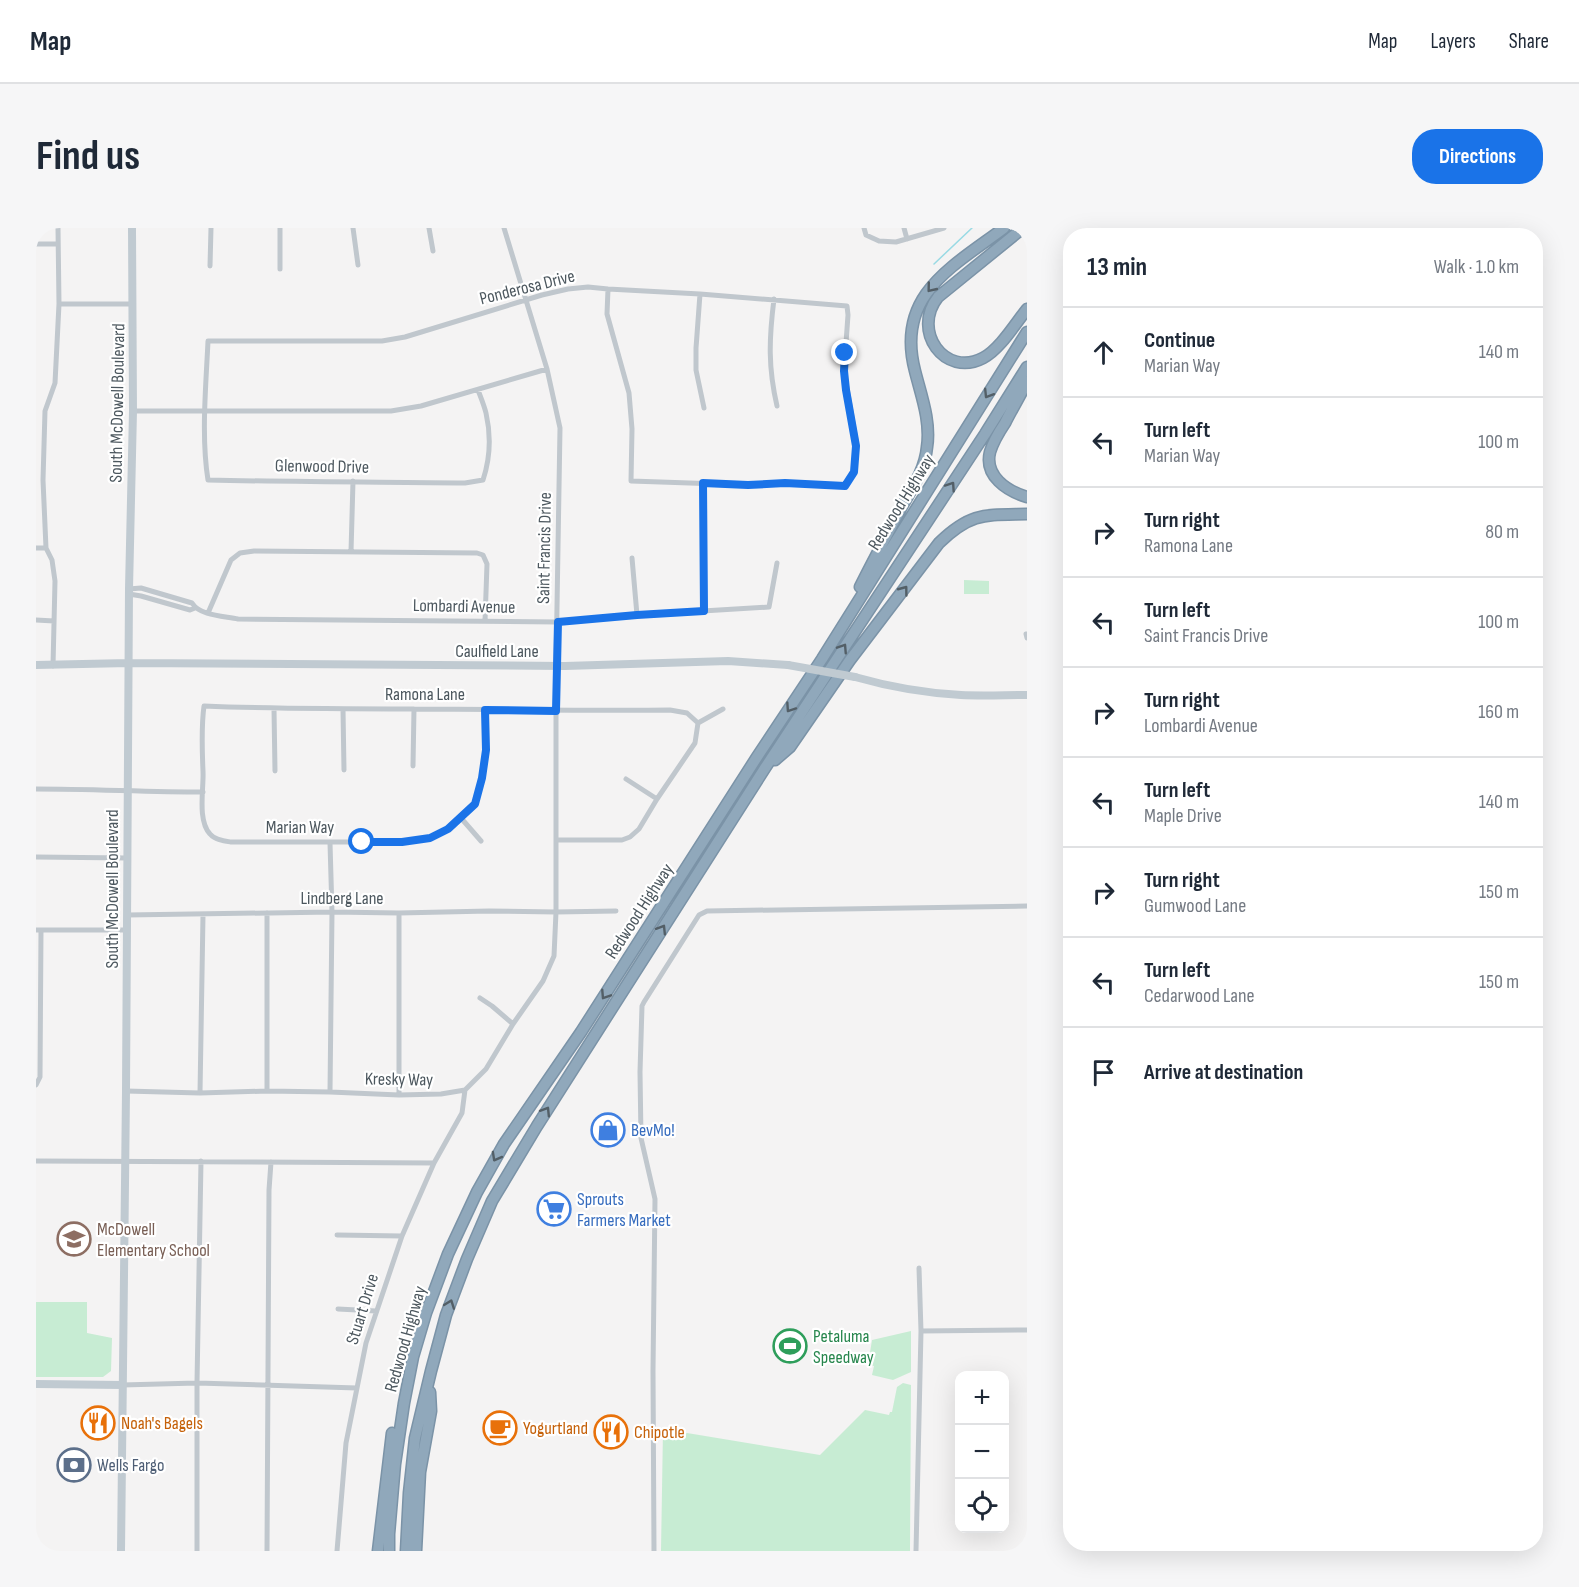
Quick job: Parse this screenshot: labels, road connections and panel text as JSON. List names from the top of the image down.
{
  "streets": {
    "highway": ["Redwood Highway"],
    "main road": ["South McDowell Boulevard", "Caulfield Lane"],
    "street": [
      "Ponderosa Drive",
      "Glenwood Drive",
      "Saint Francis Drive",
      "Lombardi Avenue",
      "Ramona Lane",
      "Marian Way",
      "Lindberg Lane",
      "Kresky Way",
      "Stuart Drive"
    ]
  },
  "crossings": [
    ["Ponderosa Drive", "Glenwood Drive"],
    ["Ponderosa Drive", "Saint Francis Drive"],
    ["South McDowell Boulevard", "Lombardi Avenue"],
    ["South McDowell Boulevard", "Caulfield Lane"],
    ["South McDowell Boulevard", "Lindberg Lane"],
    ["South McDowell Boulevard", "Kresky Way"],
    ["Saint Francis Drive", "Lombardi Avenue"],
    ["Saint Francis Drive", "Caulfield Lane"],
    ["Saint Francis Drive", "Ramona Lane"],
    ["Saint Francis Drive", "Lindberg Lane"],
    ["Ramona Lane", "Marian Way"],
    ["Kresky Way", "Stuart Drive"]
  ],
  "places": {
    "shop": ["BevMo!"],
    "supermarket": ["Sprouts Farmers Market"],
    "school or university": ["McDowell Elementary School"],
    "sports": ["Petaluma Speedway"],
    "restaurant": ["Noah's Bagels", "Chipotle"],
    "cafe": ["Yogurtland"],
    "bank": ["Wells Fargo"]
  },
  "page": {
    "header": "Map",
    "nav": ["Map", "Layers", "Share"],
    "buttons": "Directions",
    "title": "Find us",
    "heading": ["13 min", "Walk · 1.0 km"],
    "list": [
      ["Continue", "Marian Way", "140 m"],
      ["Turn left", "Marian Way", "100 m"],
      ["Turn right", "Ramona Lane", "80 m"],
      ["Turn left", "Saint Francis Drive", "100 m"],
      ["Turn right", "Lombardi Avenue", "160 m"],
      ["Turn left", "Maple Drive", "140 m"],
      ["Turn right", "Gumwood Lane", "150 m"],
      ["Turn left", "Cedarwood Lane", "150 m"],
      "Arrive at destination"
    ],
    "map_buttons": ["+", "−"]
  }
}
